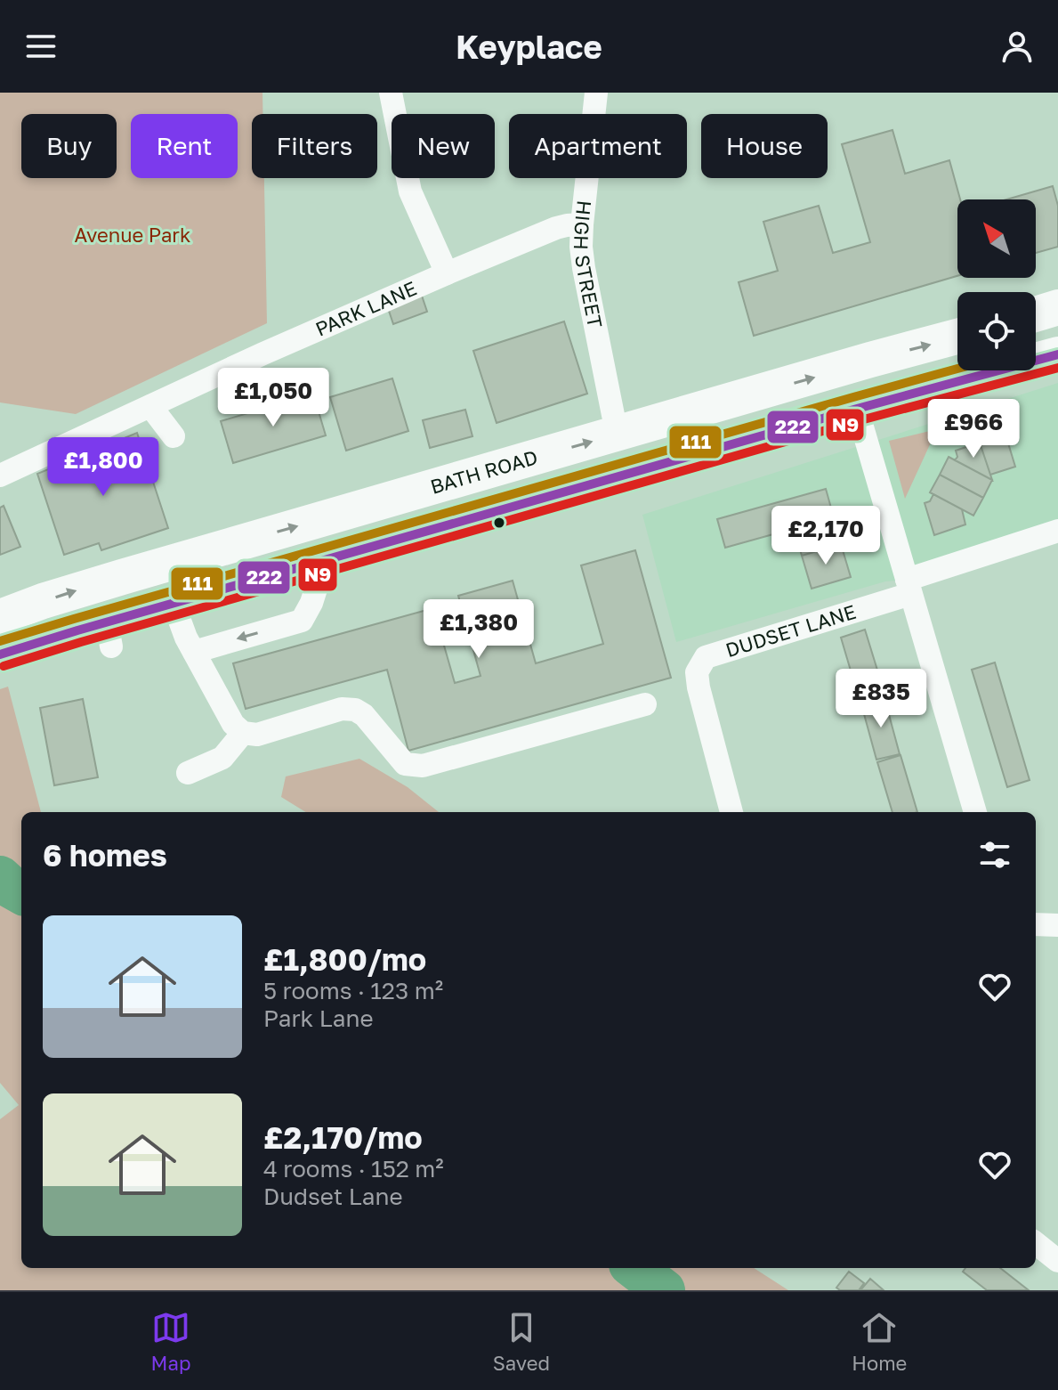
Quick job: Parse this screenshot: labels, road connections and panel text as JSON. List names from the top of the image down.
{
  "streets": {
    "highway": ["BATH ROAD"],
    "street": ["HIGH STREET", "PARK LANE", "DUDSET LANE"]
  },
  "crossings": [
    ["HIGH STREET", "PARK LANE"],
    ["HIGH STREET", "BATH ROAD"]
  ],
  "parks": ["Avenue Park"],
  "lines": ["transit line 222", "transit line N9", "transit line 111"],
  "north": "top left",
  "page": {
    "header": "Keyplace",
    "chip": [
      "Buy",
      "Rent",
      "Filters",
      "New",
      "Apartment",
      "House"
    ],
    "price": [
      "£1,050",
      "£966",
      "£1,800",
      "£2,170",
      "£1,380",
      "£835"
    ],
    "heading": "6 homes",
    "list": [
      {
        "name": "£1,800/mo",
        "note": "5 rooms · 123 m² · Park Lane"
      },
      {
        "name": "£2,170/mo",
        "note": "4 rooms · 152 m² · Dudset Lane"
      }
    ],
    "tabs": ["Map", "Saved", "Home"]
  }
}
